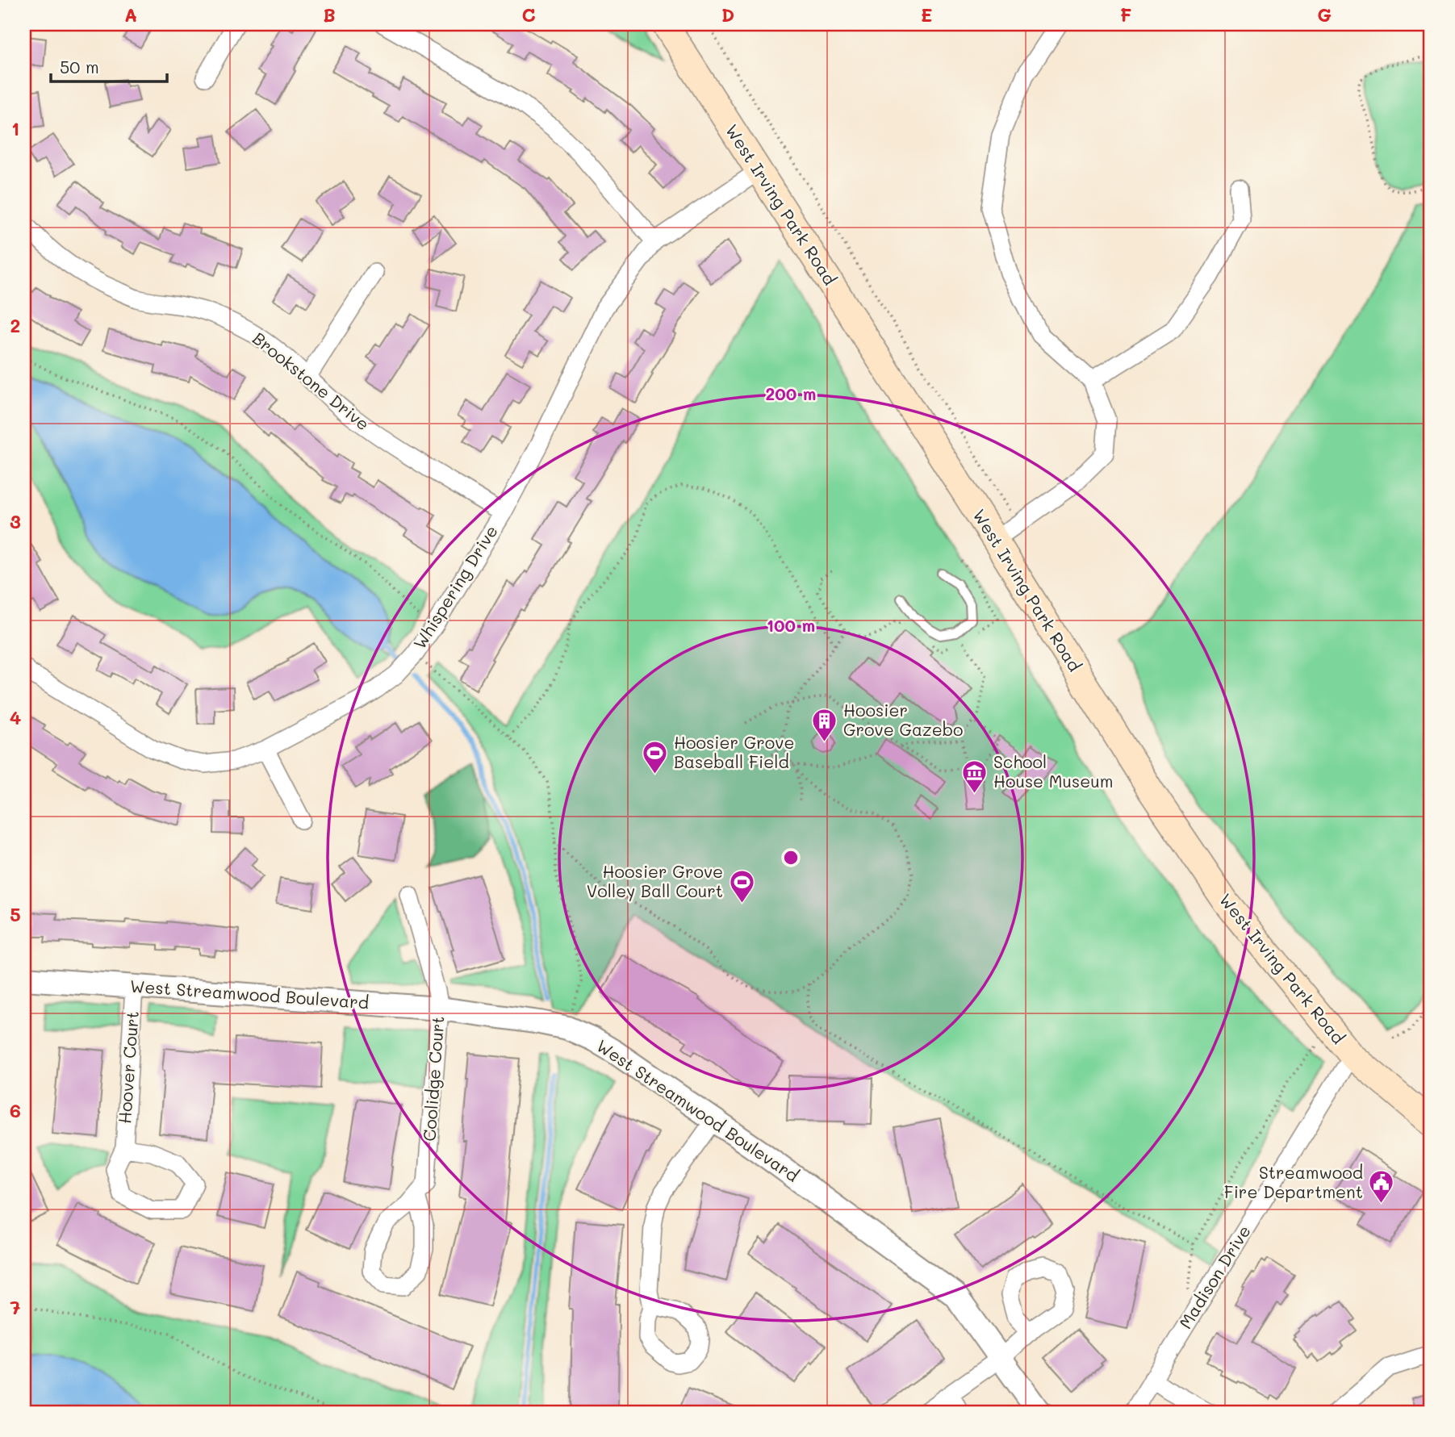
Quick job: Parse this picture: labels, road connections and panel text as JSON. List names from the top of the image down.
{
  "streets": {
    "main road": ["West Irving Park Road"],
    "street": [
      "Brookstone Drive",
      "Whispering Drive",
      "West Streamwood Boulevard",
      "Hoover Court",
      "Coolidge Court",
      "Madison Drive"
    ]
  },
  "crossings": [
    ["West Irving Park Road", "Whispering Drive"],
    ["West Irving Park Road", "Madison Drive"],
    ["Brookstone Drive", "Whispering Drive"],
    ["West Streamwood Boulevard", "Hoover Court"],
    ["West Streamwood Boulevard", "Coolidge Court"]
  ],
  "places": {
    "building": ["Hoosier Grove Gazebo"],
    "sports": ["Hoosier Grove Baseball Field", "Hoosier Grove Volley Ball Court"],
    "museum": ["School House Museum"],
    "public building": ["Streamwood Fire Department"]
  },
  "scale_bar": "50 m",
  "grid": {
    "columns": [
      "A",
      "B",
      "C",
      "D",
      "E",
      "F",
      "G"
    ],
    "rows": [
      "1",
      "2",
      "3",
      "4",
      "5",
      "6",
      "7"
    ]
  },
  "rings": ["200 m", "100 m"]
}
